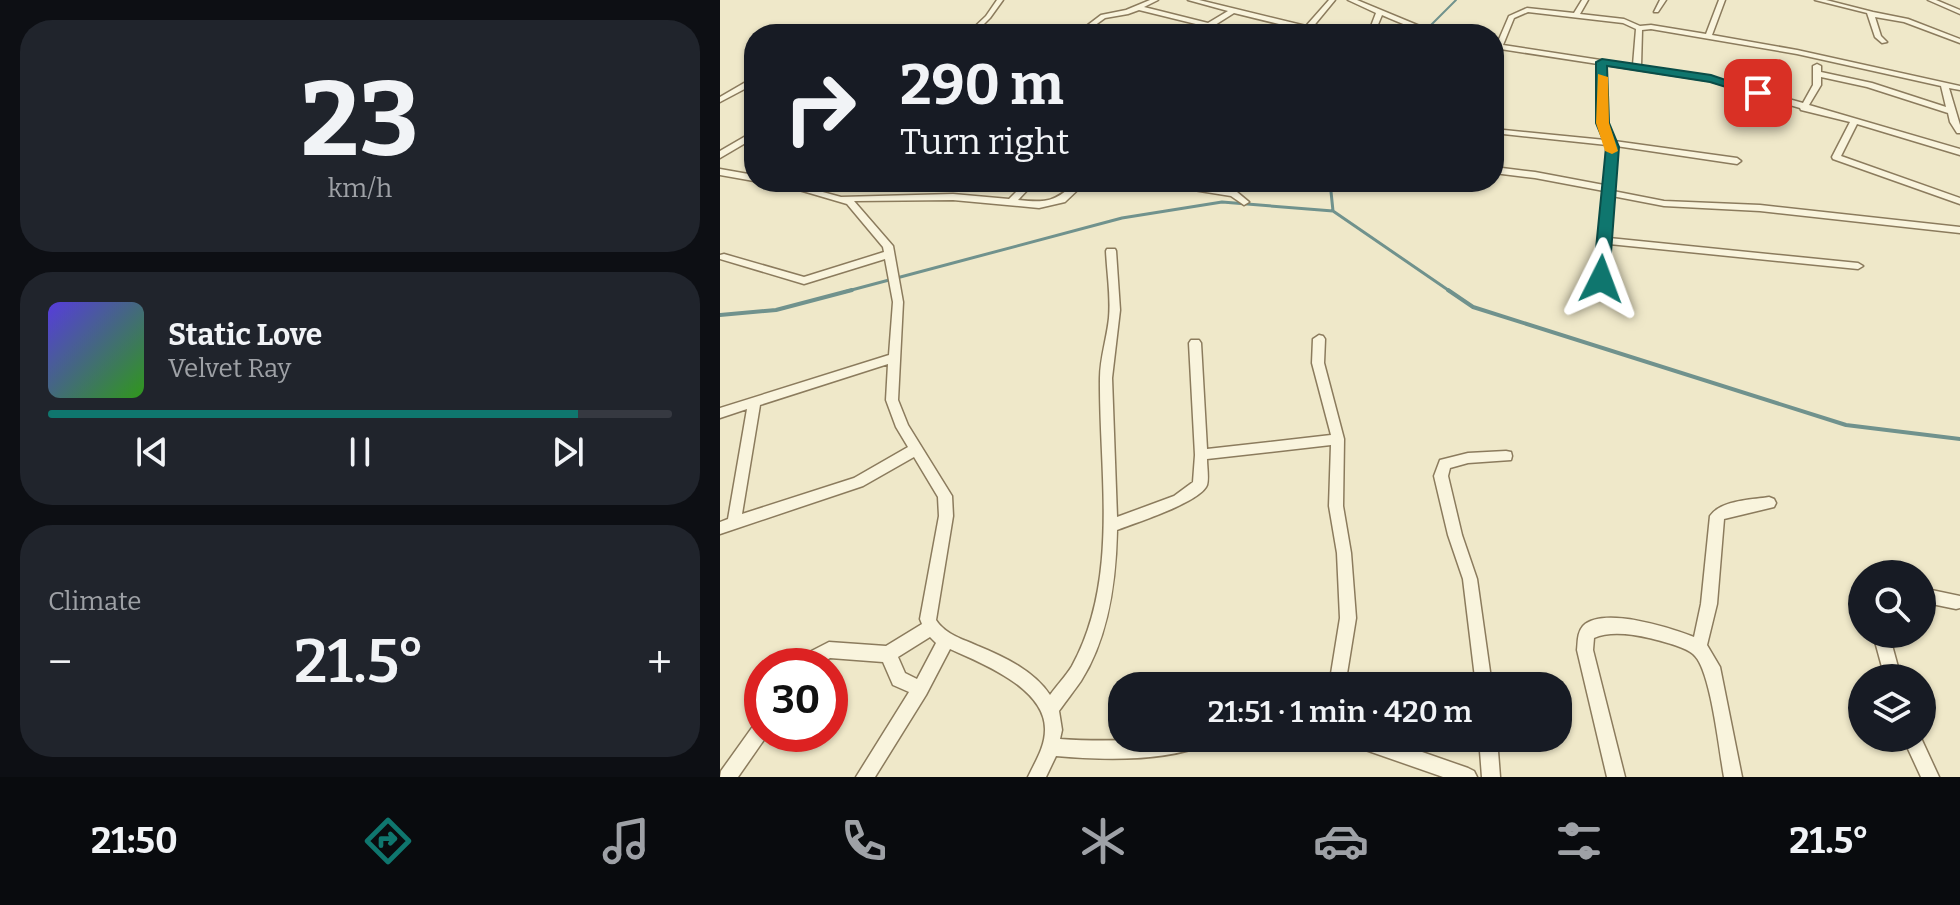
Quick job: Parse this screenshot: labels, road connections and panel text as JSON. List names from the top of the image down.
{
  "page": {
    "tile": [
      ["23", "km/h"],
      "Climate"
    ],
    "turn": ["290 m", "Turn right"],
    "song": ["Static Love", "Velvet Ray"],
    "heat": ["−", "21.5°", "+"],
    "limit": "30",
    "trip": "21:51 · 1 min · 420 m",
    "tabs": ["21:50", "21.5°"]
  }
}
